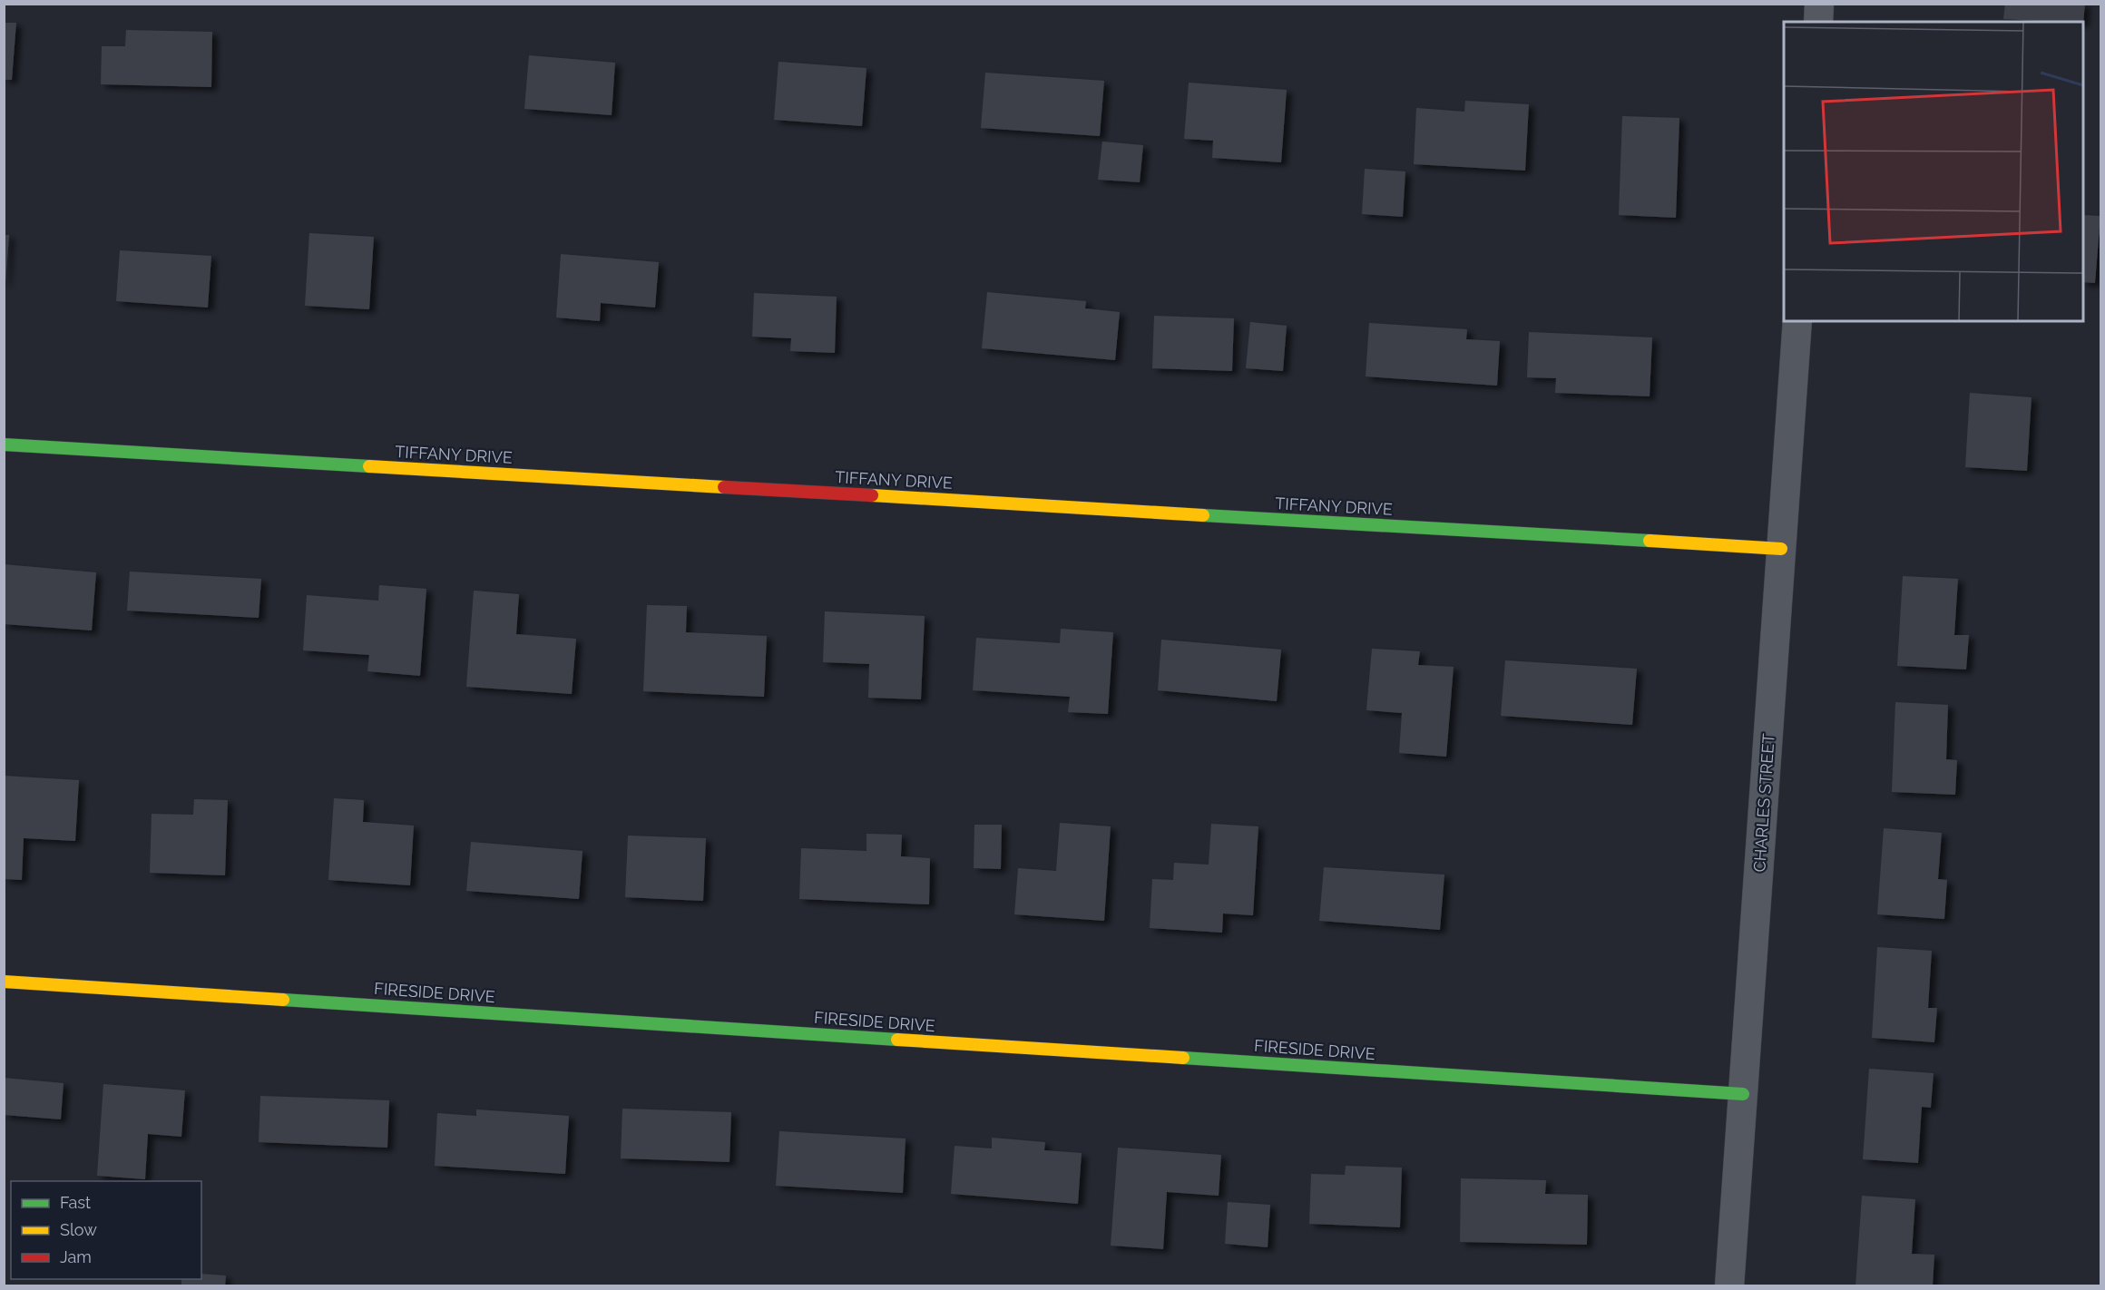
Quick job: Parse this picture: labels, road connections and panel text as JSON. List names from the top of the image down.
{
  "streets": {
    "street": ["TIFFANY DRIVE", "CHARLES STREET", "FIRESIDE DRIVE"]
  },
  "crossings": [
    ["TIFFANY DRIVE", "CHARLES STREET"],
    ["CHARLES STREET", "FIRESIDE DRIVE"]
  ],
  "legend": ["Fast", "Slow", "Jam"]
}
